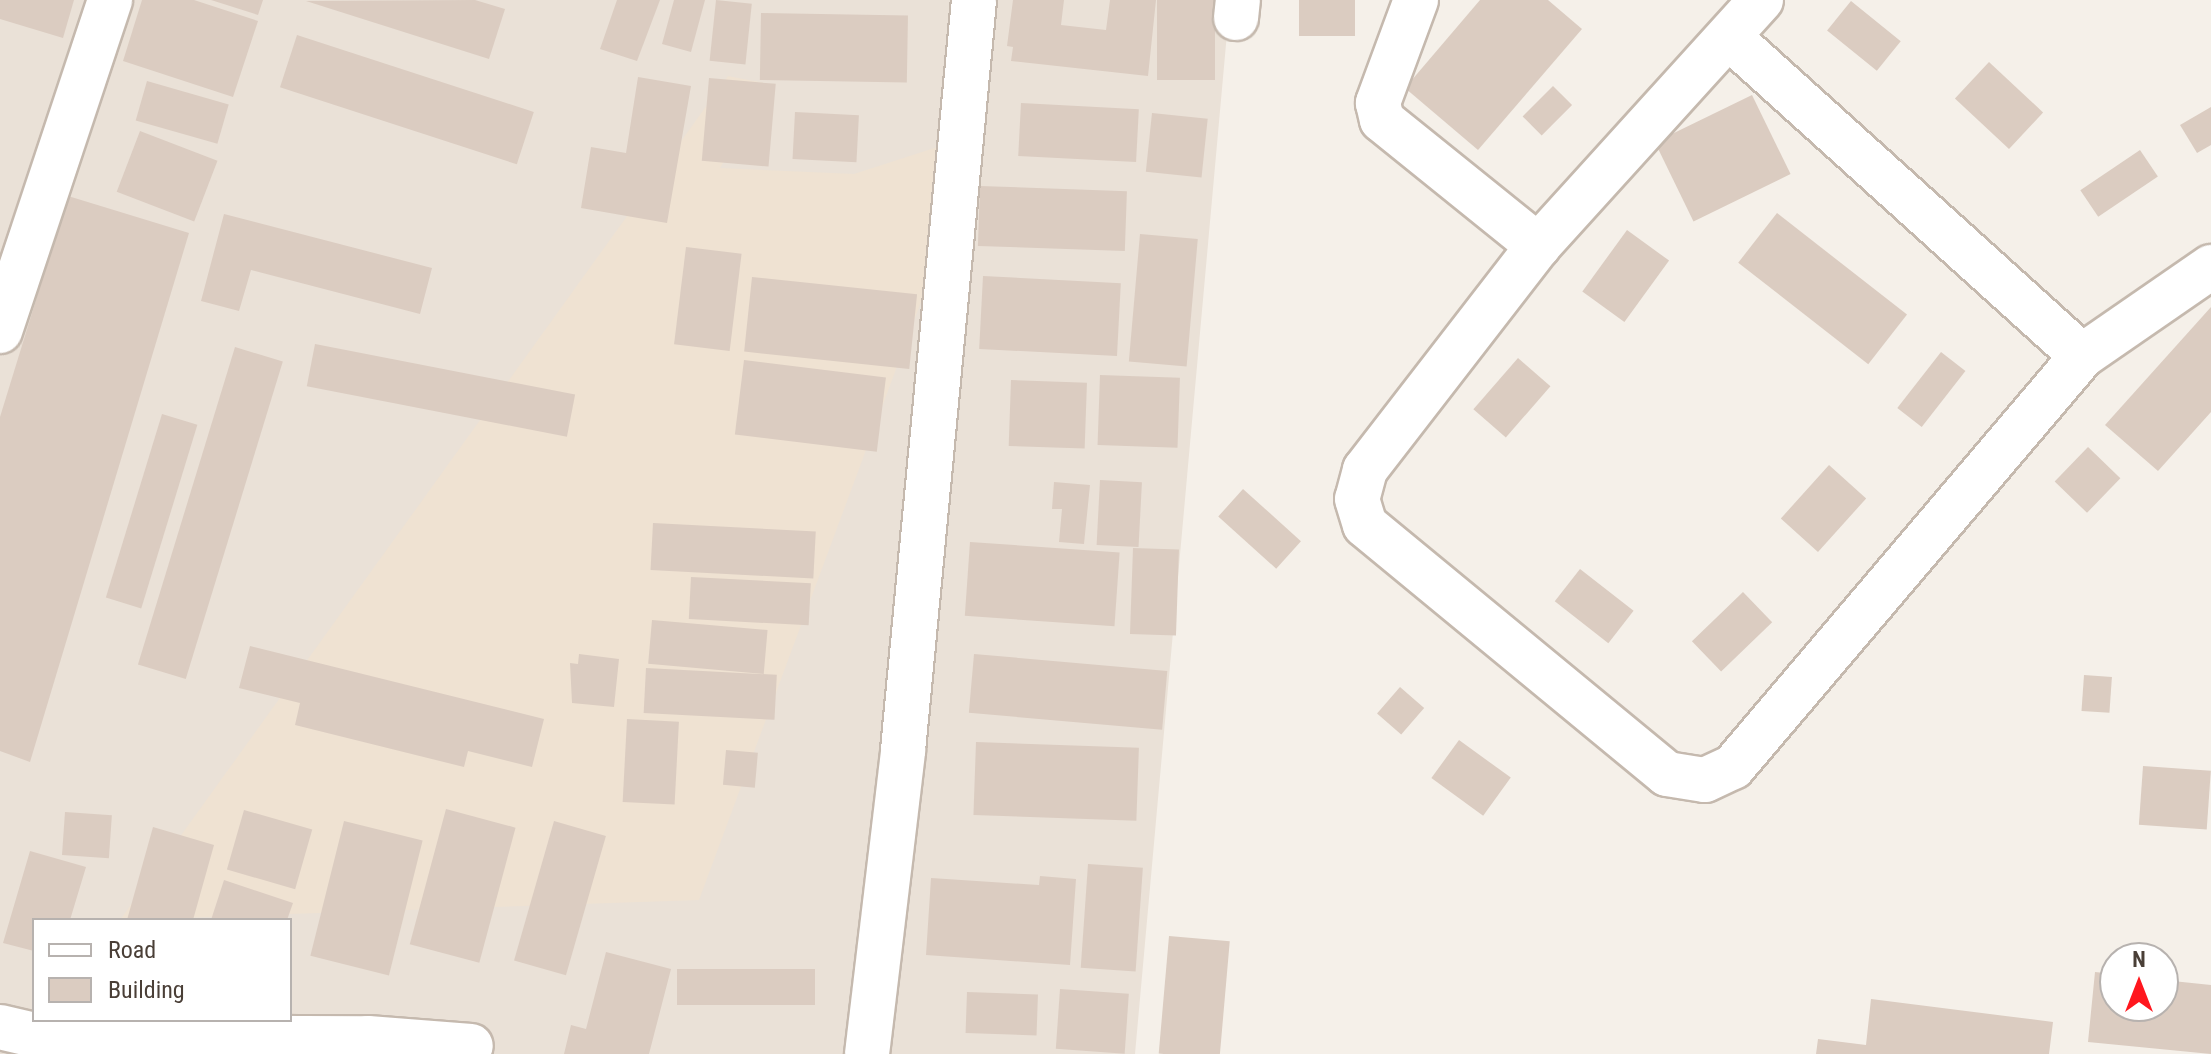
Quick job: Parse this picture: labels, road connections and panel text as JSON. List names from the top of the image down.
{
  "legend": ["Road", "Building"],
  "north": "top"
}
